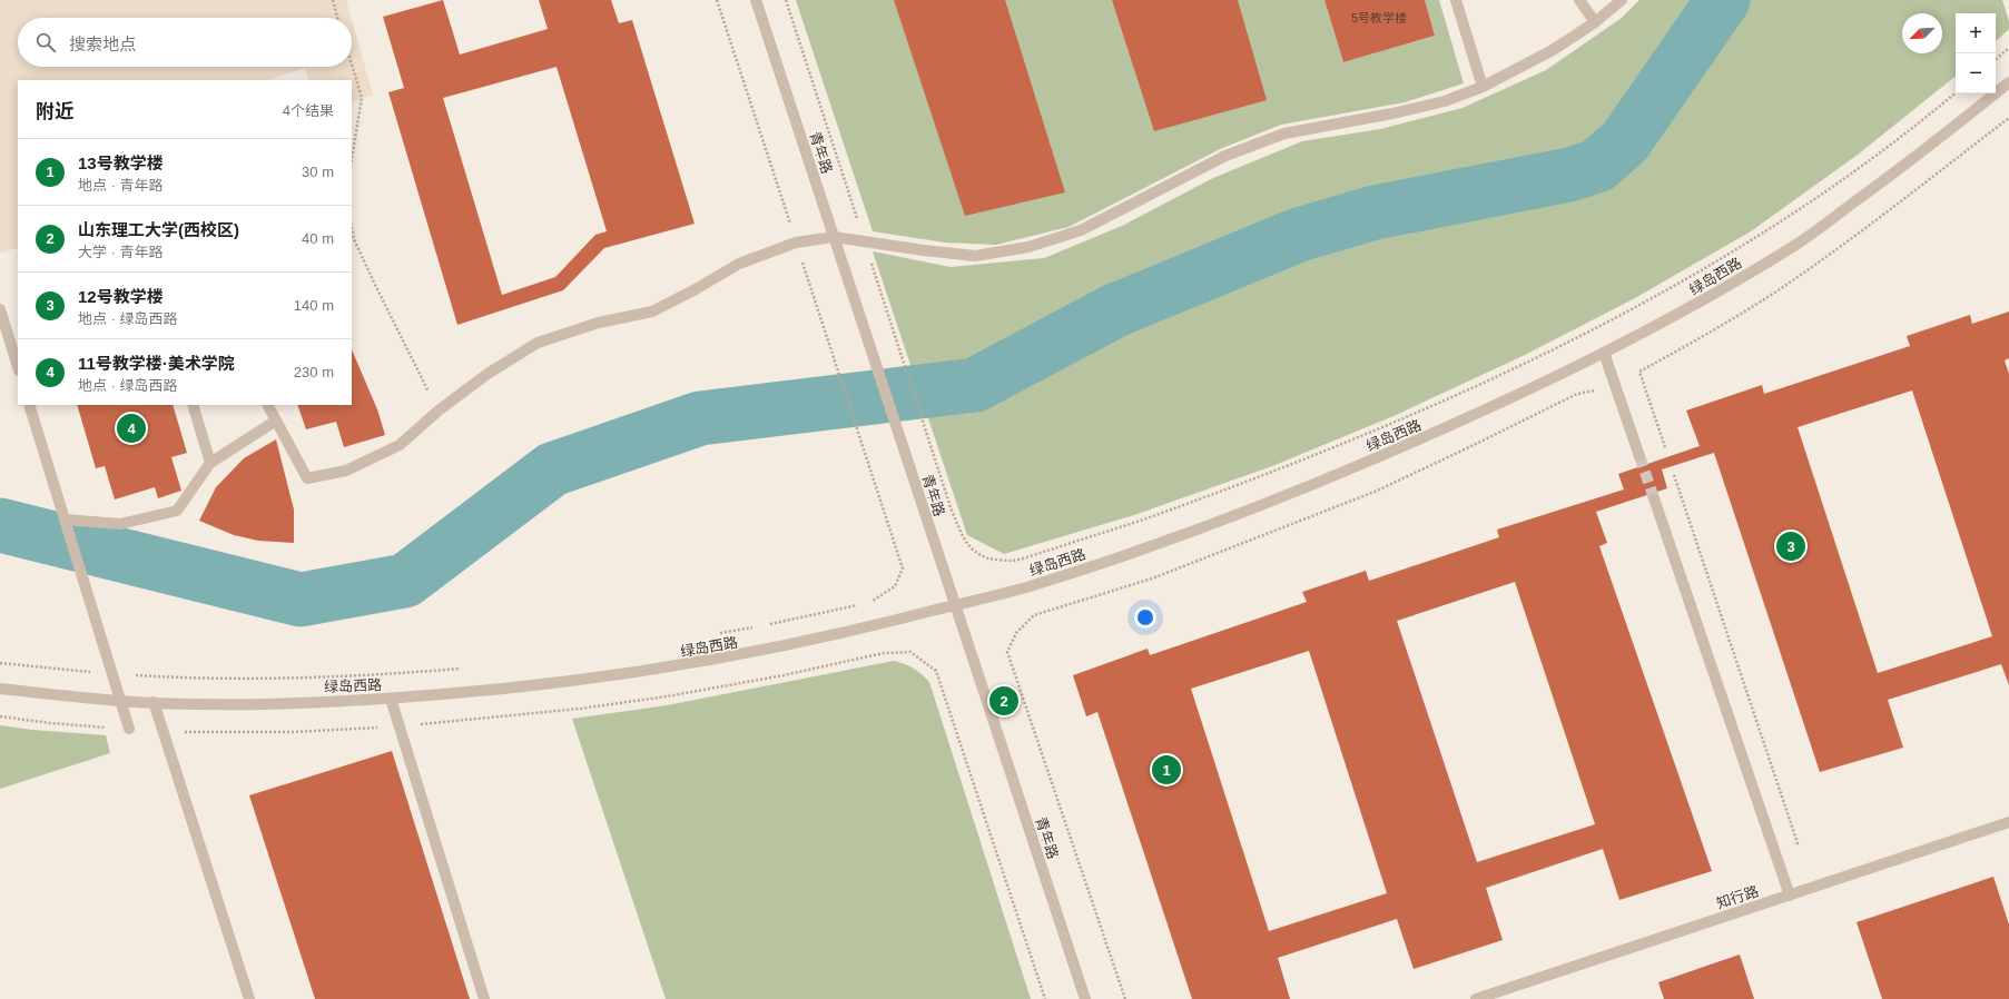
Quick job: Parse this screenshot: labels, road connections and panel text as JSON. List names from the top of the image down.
{
  "streets": {
    "street": ["青年路", "绿岛西路", "知行路"]
  },
  "crossings": [
    ["青年路", "绿岛西路"]
  ],
  "house_numbers": ["5号教学楼"],
  "north": "bottom left",
  "page": {
    "map_buttons": ["+", "−"],
    "search": "搜索地点",
    "heading": ["附近", "4个结果"],
    "list": [
      {
        "mark": "1",
        "name": "13号教学楼",
        "note": "地点 · 青年路",
        "value": "30 m"
      },
      {
        "mark": "2",
        "name": "山东理工大学(西校区)",
        "note": "大学 · 青年路",
        "value": "40 m"
      },
      {
        "mark": "3",
        "name": "12号教学楼",
        "note": "地点 · 绿岛西路",
        "value": "140 m"
      },
      {
        "mark": "4",
        "name": "11号教学楼·美术学院",
        "note": "地点 · 绿岛西路",
        "value": "230 m"
      }
    ],
    "pins": [
      "4",
      "3",
      "2",
      "1"
    ]
  }
}
